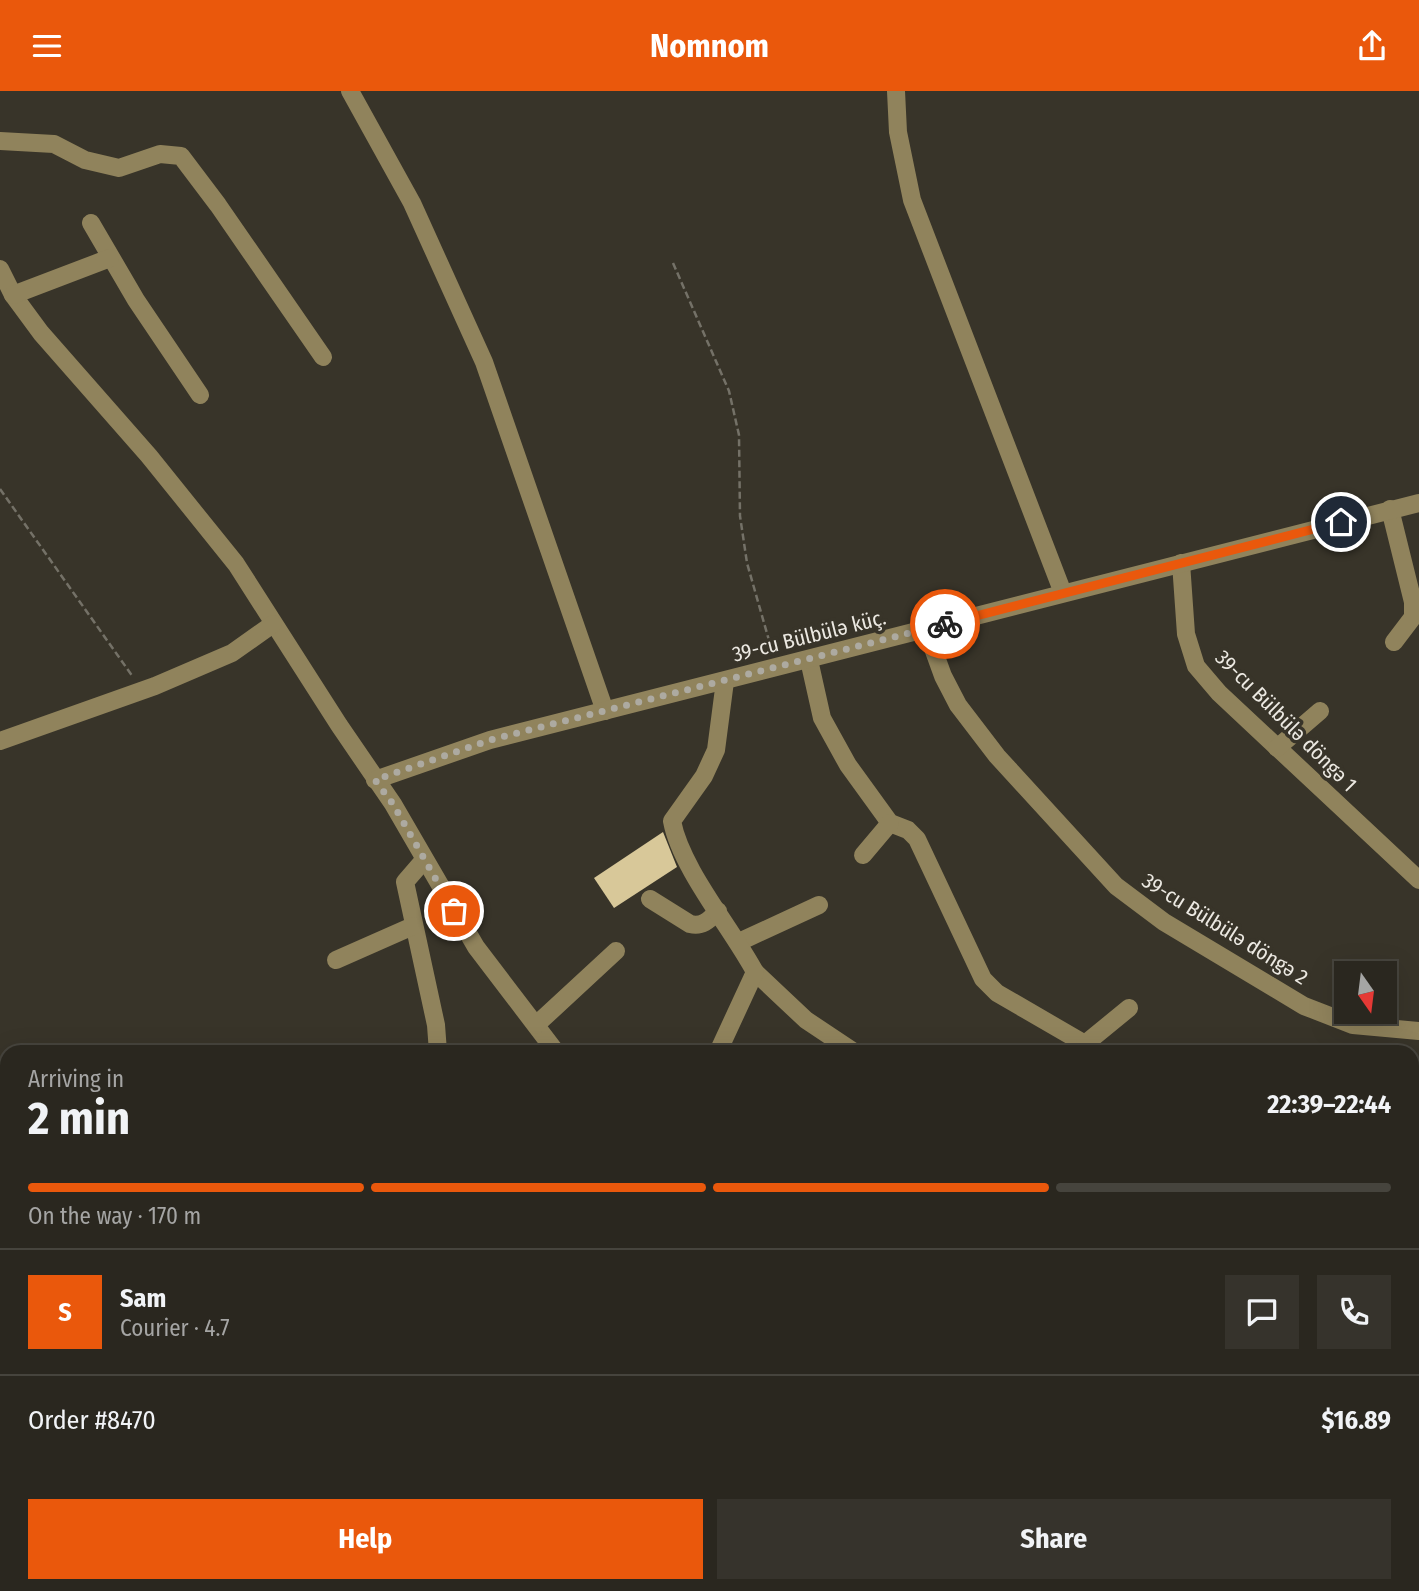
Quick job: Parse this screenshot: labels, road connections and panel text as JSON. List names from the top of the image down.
{
  "streets": {
    "street": ["39-cu Bülbülə küç.", "39-cu Bülbülə döngə 1", "39-cu Bülbülə döngə 2"]
  },
  "crossings": [
    ["39-cu Bülbülə küç.", "39-cu Bülbülə döngə 1"],
    ["39-cu Bülbülə küç.", "39-cu Bülbülə döngə 2"]
  ],
  "north": "bottom",
  "page": {
    "header": "Nomnom",
    "heading": ["2 min", "Arriving in", "22:39–22:44"],
    "panel": [
      "Sam",
      "Courier · 4.7",
      "Order #8470",
      "$16.89"
    ],
    "bar": "On the way · 170 m",
    "round": "S",
    "buttons": ["Help", "Share"]
  }
}
